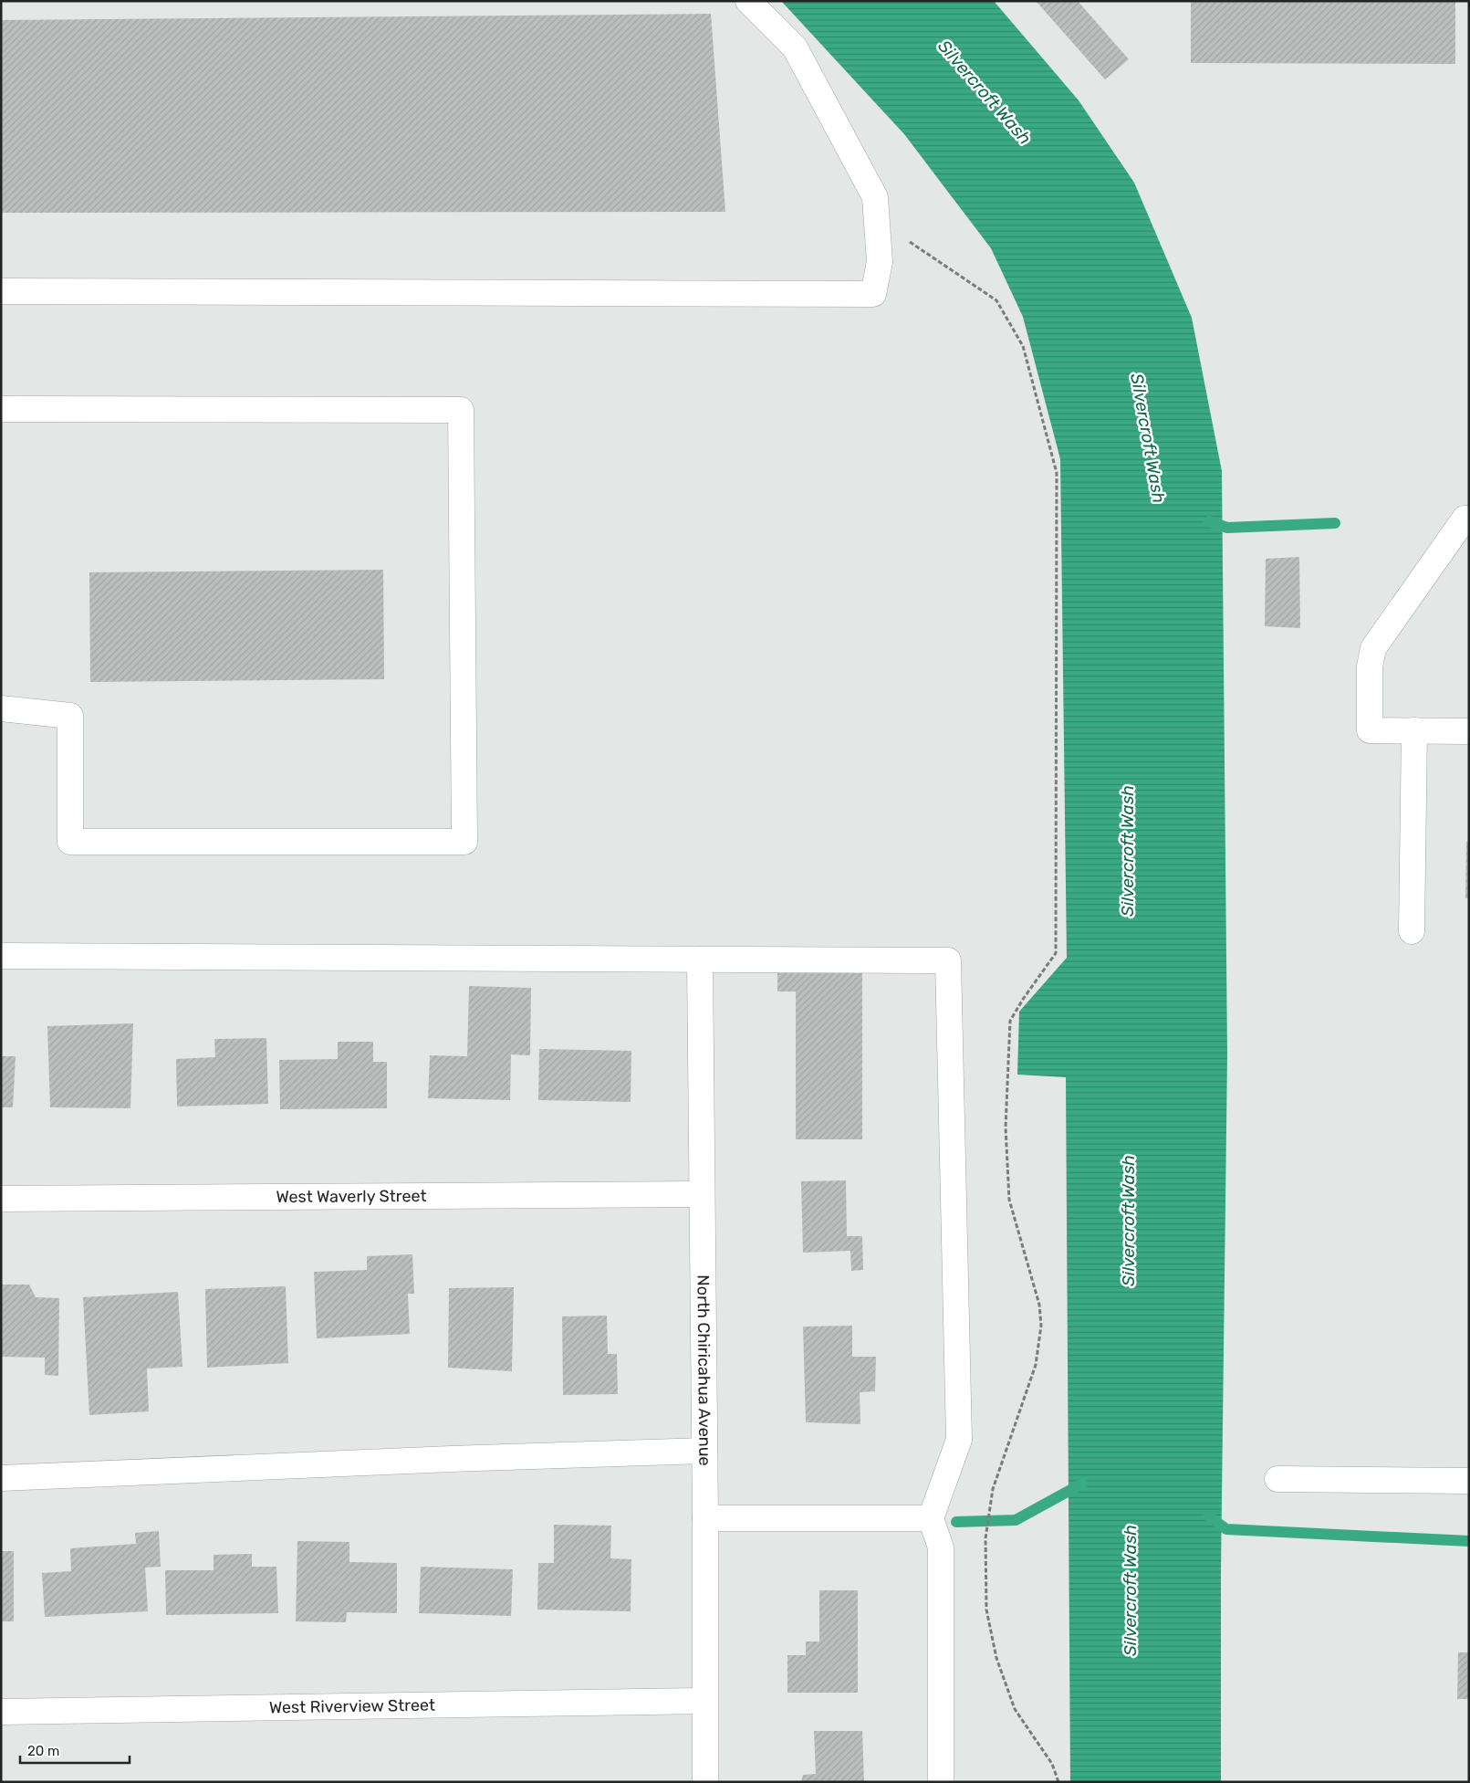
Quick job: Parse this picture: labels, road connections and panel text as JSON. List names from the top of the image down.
{
  "streets": {
    "street": ["West Waverly Street", "North Chiricahua Avenue", "West Riverview Street"]
  },
  "crossings": [
    ["West Waverly Street", "North Chiricahua Avenue"],
    ["North Chiricahua Avenue", "West Riverview Street"]
  ],
  "water": ["Silvercroft Wash"],
  "scale_bar": "20 m"
}
